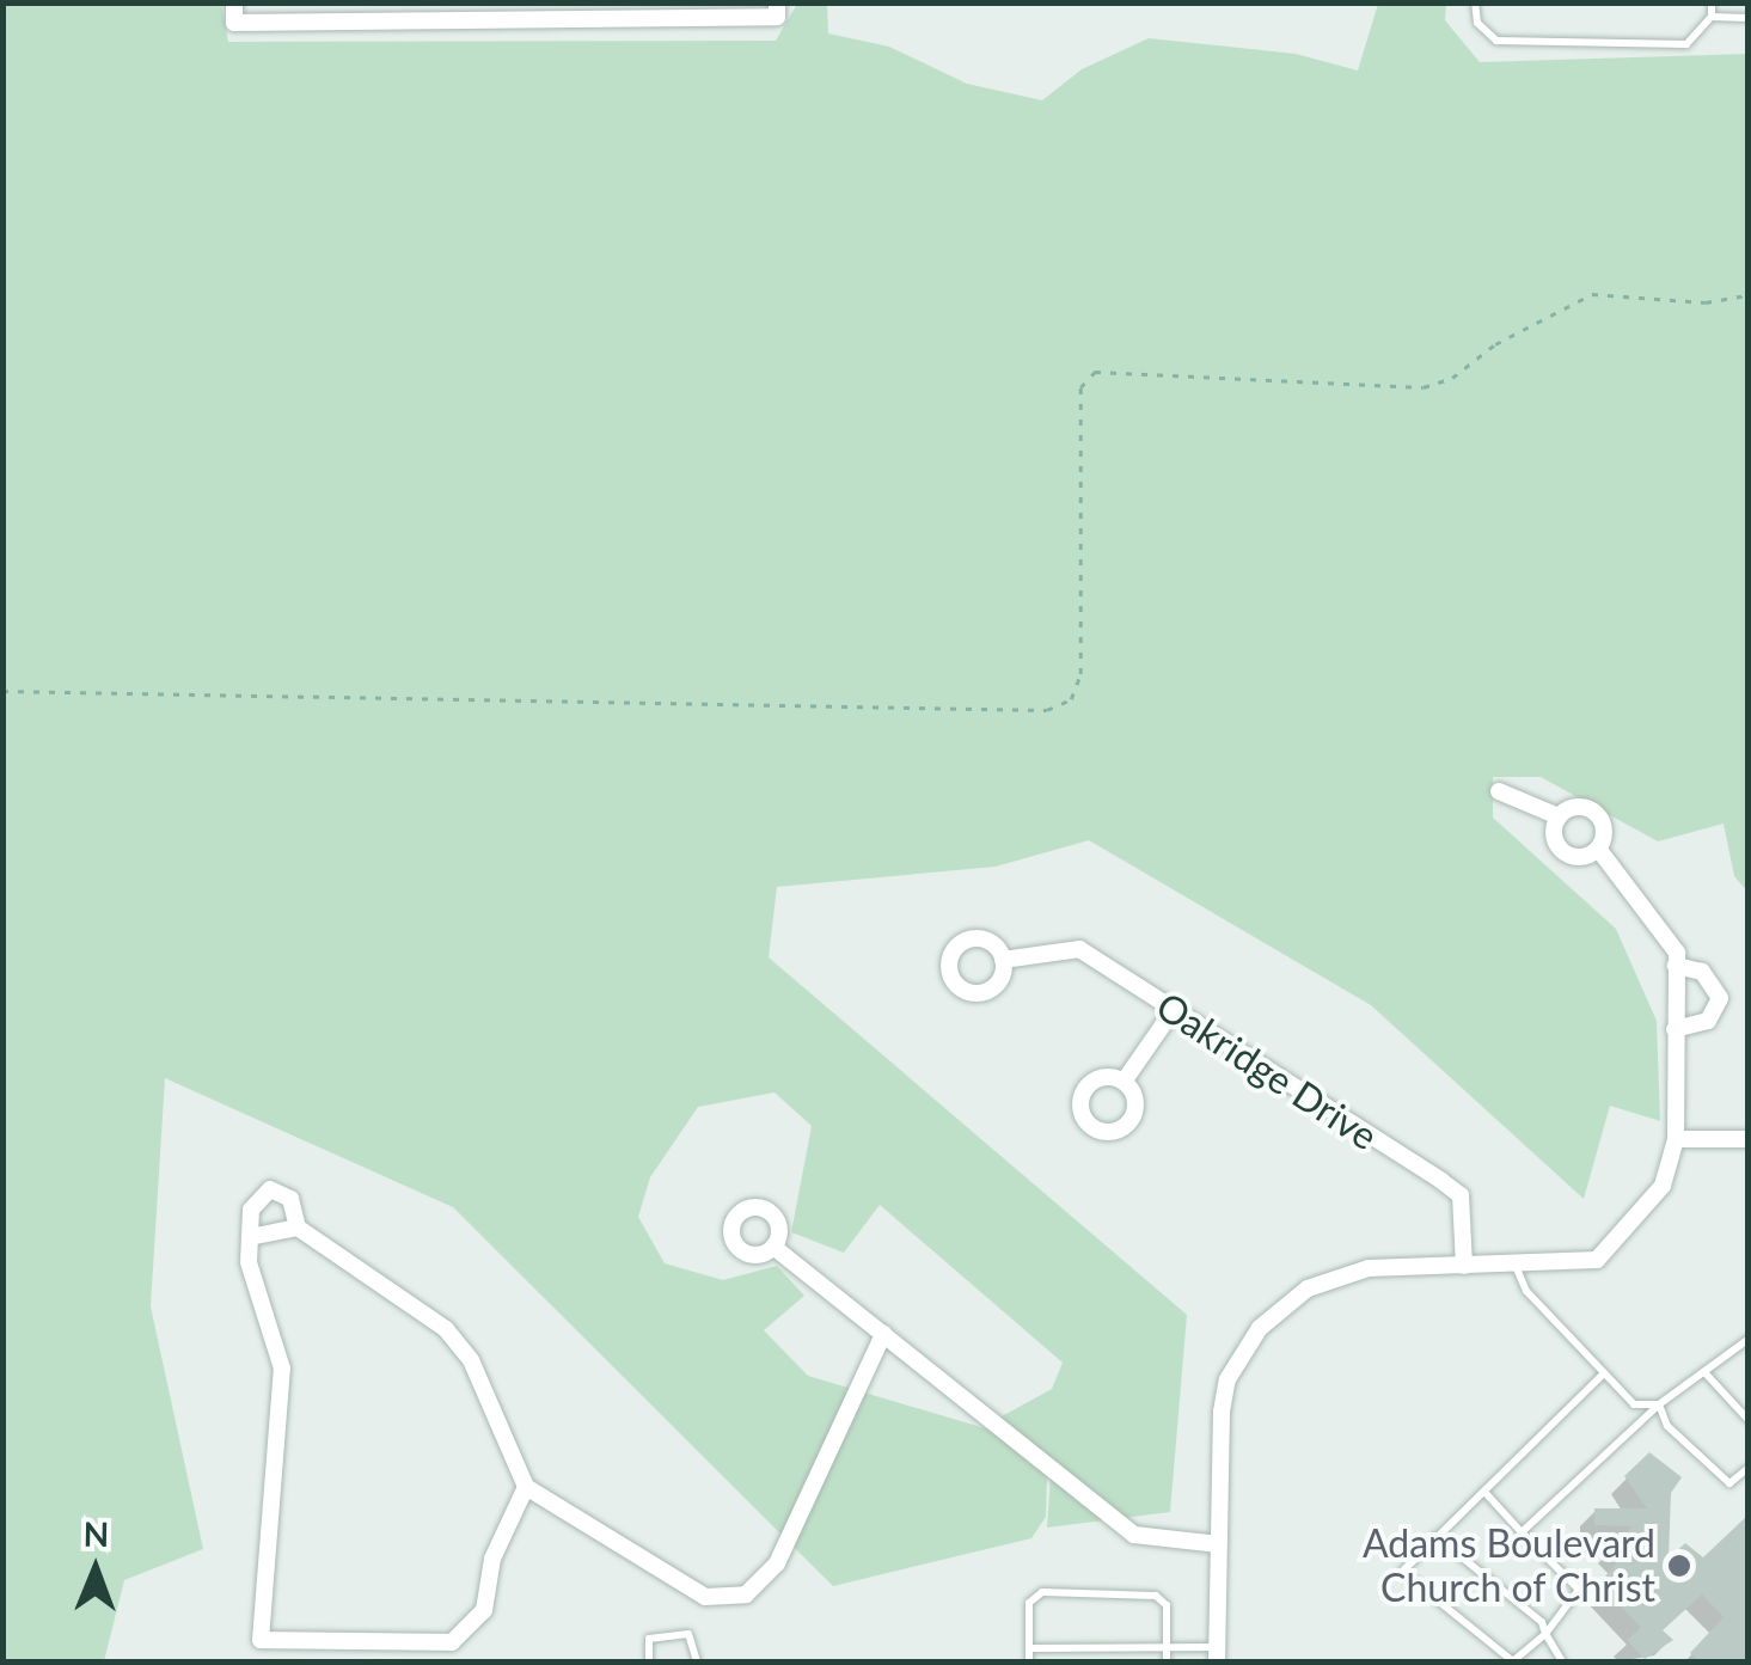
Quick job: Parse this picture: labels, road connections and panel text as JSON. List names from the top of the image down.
{
  "streets": {
    "street": ["Oakridge Drive"]
  },
  "places": ["Adams Boulevard Church of Christ"],
  "north": "top"
}
